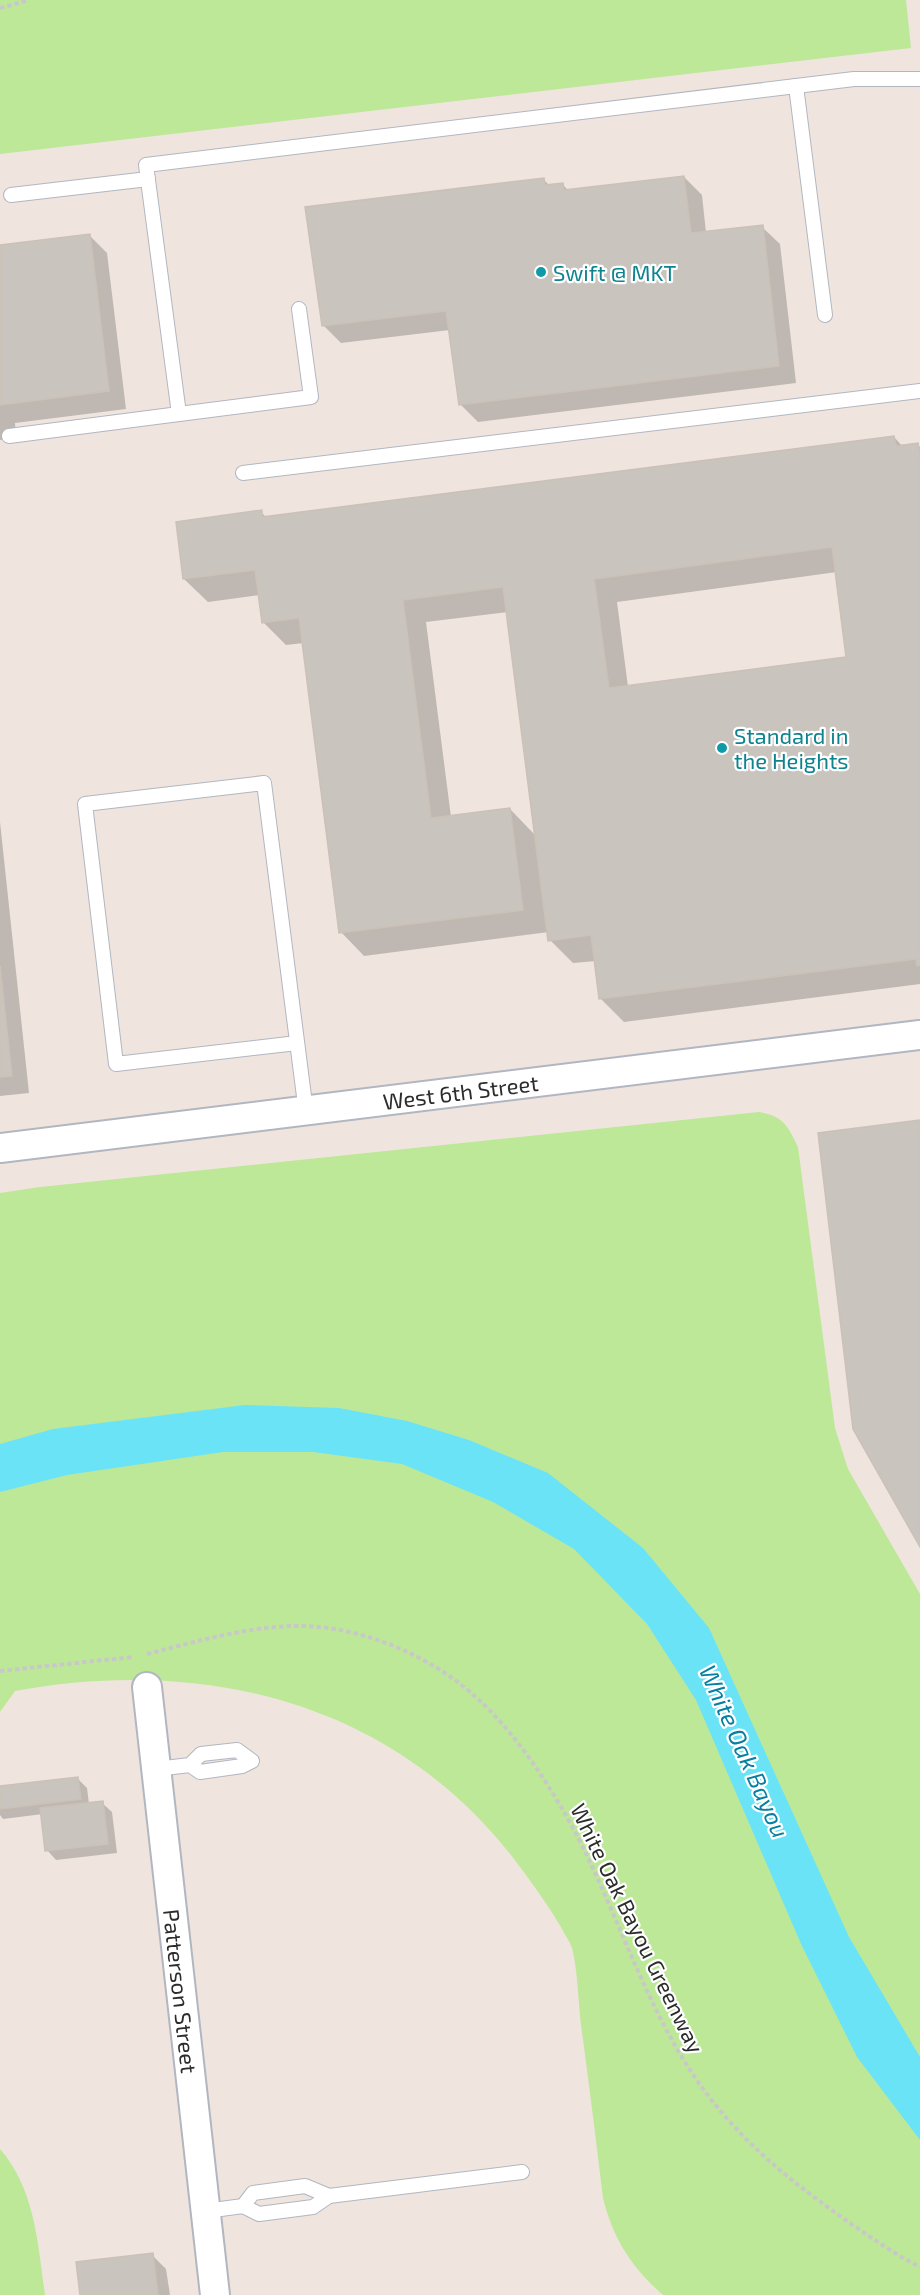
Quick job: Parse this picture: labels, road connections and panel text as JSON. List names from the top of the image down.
{
  "streets": {
    "street": ["West 6th Street", "Patterson Street"],
    "path": ["White Oak Bayou Greenway"]
  },
  "water": ["White Oak Bayou"],
  "places": ["Swift @ MKT", "Standard in the Heights"]
}
